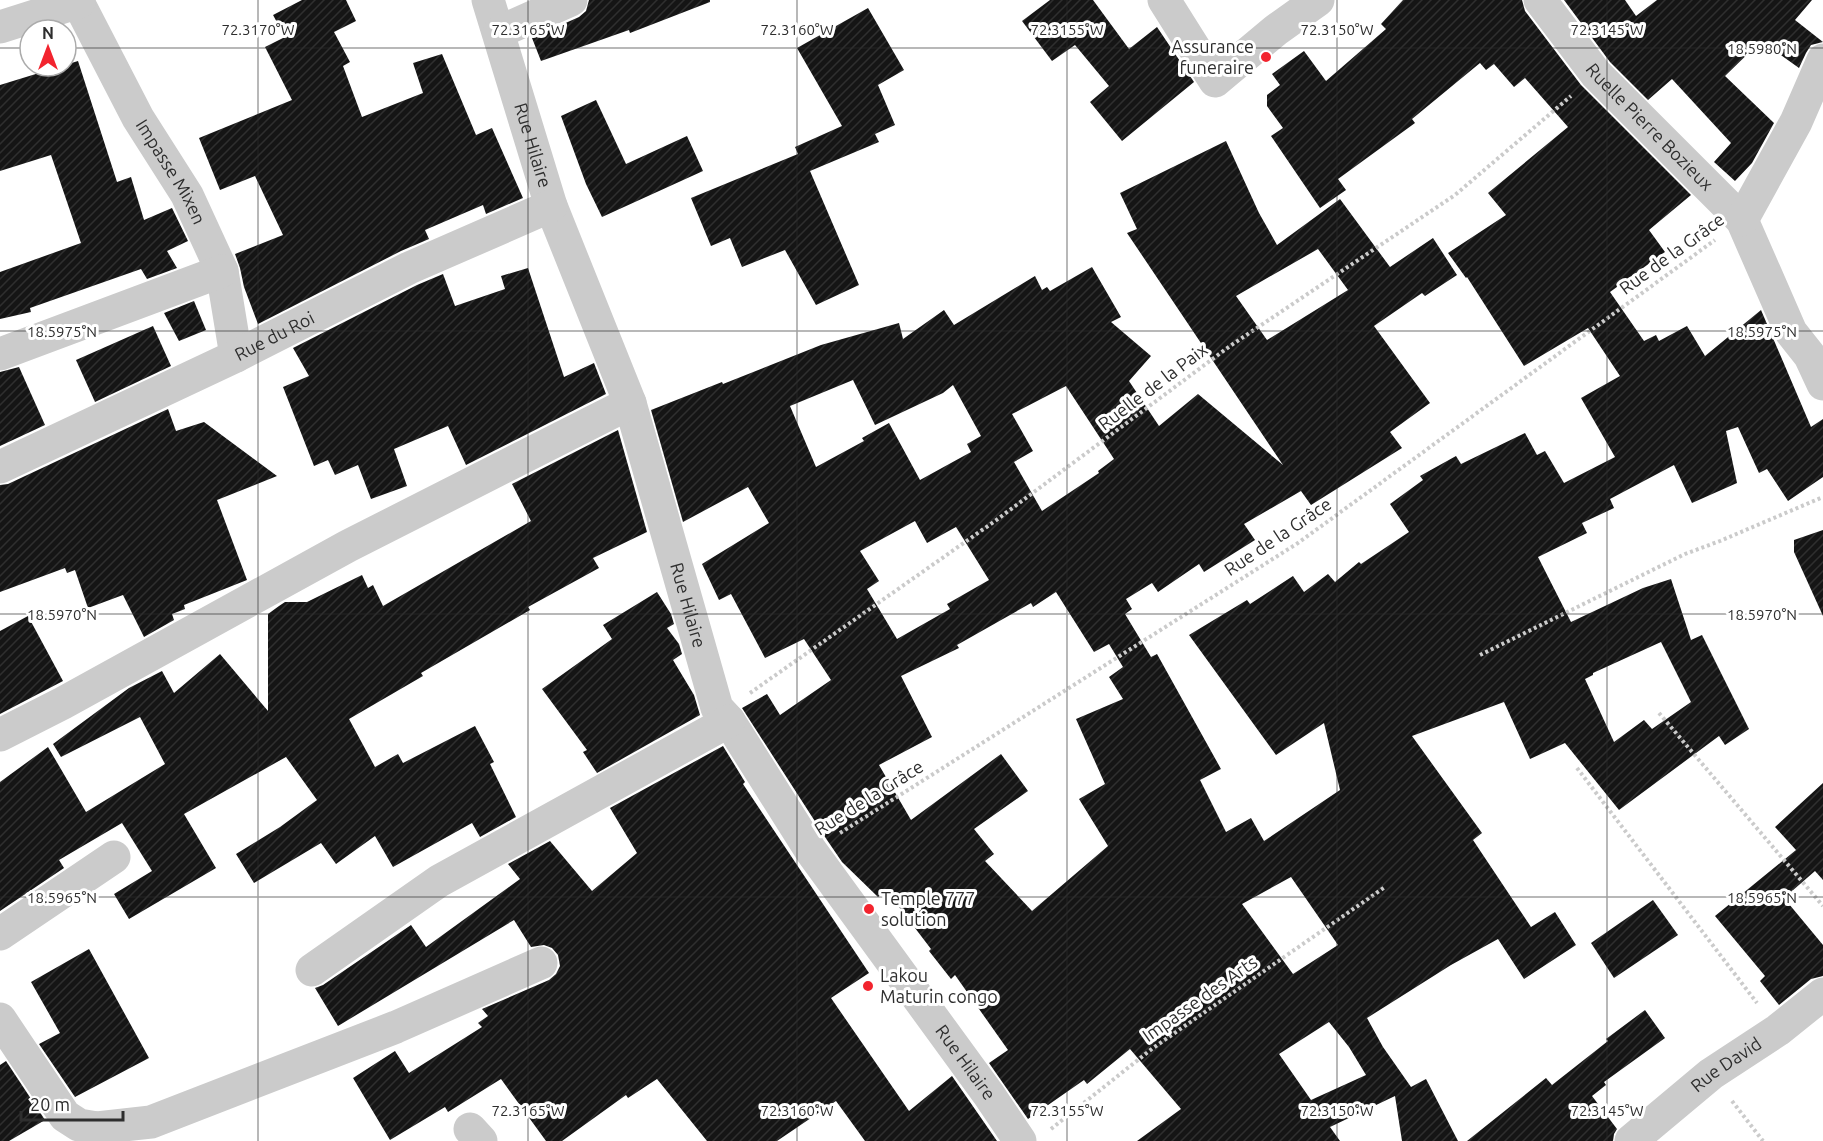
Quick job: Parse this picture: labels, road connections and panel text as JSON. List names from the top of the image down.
{
  "streets": {
    "street": [
      "Ruelle Pierre Bozieux",
      "Rue Hilaire",
      "Impasse Mixen",
      "Rue du Roi",
      "Rue David"
    ],
    "path": ["Rue de la Grâce", "Ruelle de la Paix", "Impasse des Arts"]
  },
  "crossings": [
    ["Ruelle Pierre Bozieux", "Rue de la Grâce"],
    ["Ruelle Pierre Bozieux", "Ruelle de la Paix"],
    ["Rue Hilaire", "Rue de la Grâce"],
    ["Rue Hilaire", "Rue du Roi"],
    ["Rue Hilaire", "Ruelle de la Paix"],
    ["Rue Hilaire", "Impasse des Arts"],
    ["Impasse Mixen", "Rue du Roi"]
  ],
  "places": ["Assurance funeraire", "Temple 777 solution", "Lakou Maturin congo"],
  "scale_bar": "20 m",
  "north": "top",
  "coordinates": [
    "72.3170°W",
    "72.3165°W",
    "72.3160°W",
    "72.3155°W",
    "72.3150°W",
    "72.3145°W",
    "18.5980°N",
    "18.5975°N",
    "18.5970°N",
    "18.5965°N"
  ]
}
